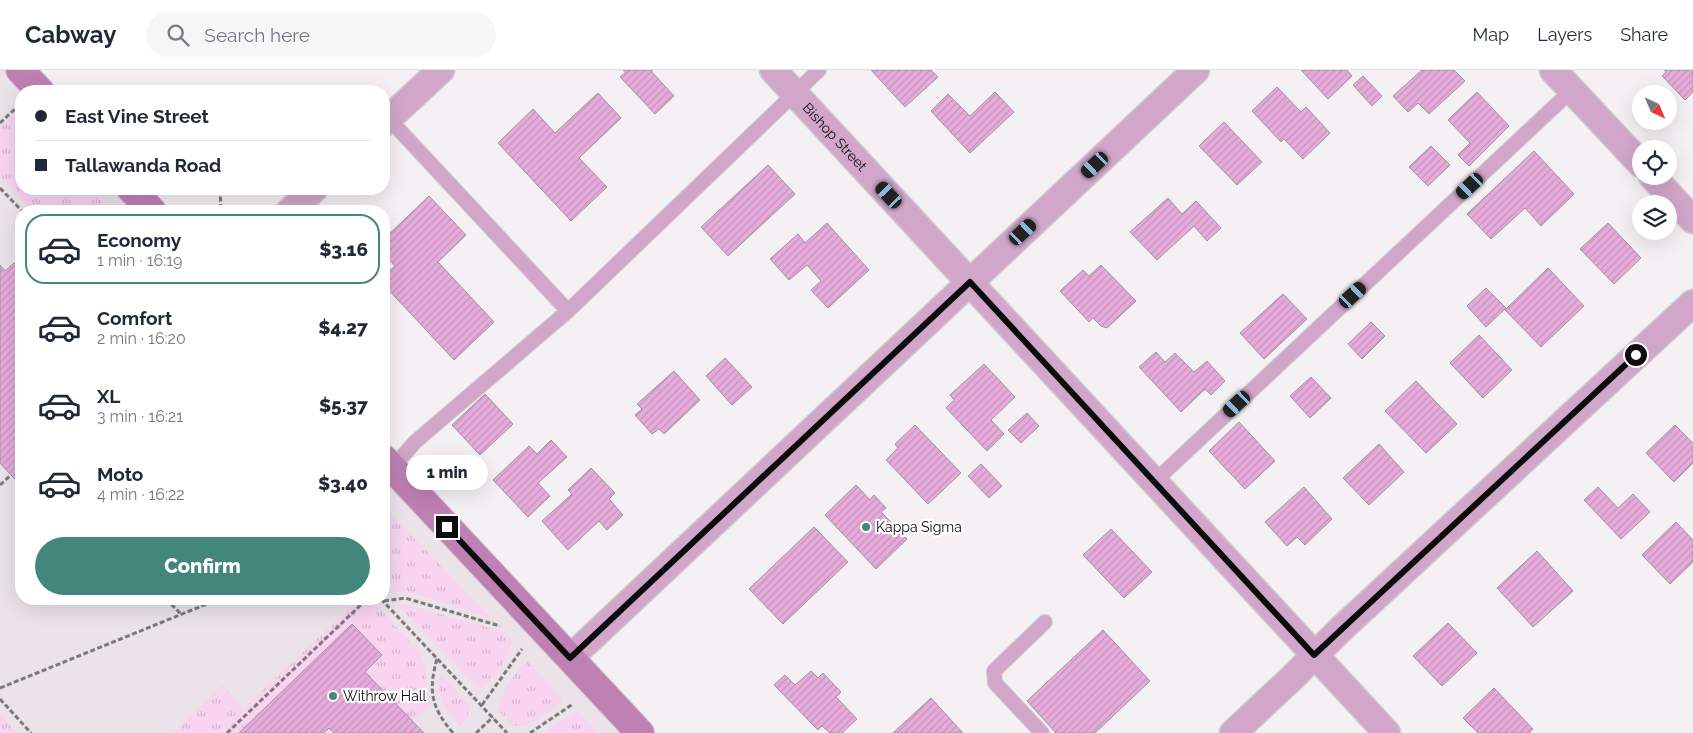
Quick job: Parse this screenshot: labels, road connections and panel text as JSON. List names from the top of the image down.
{
  "streets": {
    "street": ["Bishop Street"]
  },
  "places": ["Kappa Sigma", "Withrow Hall"],
  "north": "bottom right",
  "page": {
    "header": "Cabway",
    "search": "Search here",
    "nav": ["Map", "Layers", "Share"],
    "banner": ["East Vine Street", "Tallawanda Road"],
    "list": [
      {
        "name": "Economy",
        "note": "1 min · 16:19",
        "value": "$3.16"
      },
      {
        "name": "Comfort",
        "note": "2 min · 16:20",
        "value": "$4.27"
      },
      {
        "name": "XL",
        "note": "3 min · 16:21",
        "value": "$5.37"
      },
      {
        "name": "Moto",
        "note": "4 min · 16:22",
        "value": "$3.40"
      }
    ],
    "bubble": "1 min",
    "buttons": "Confirm"
  }
}
